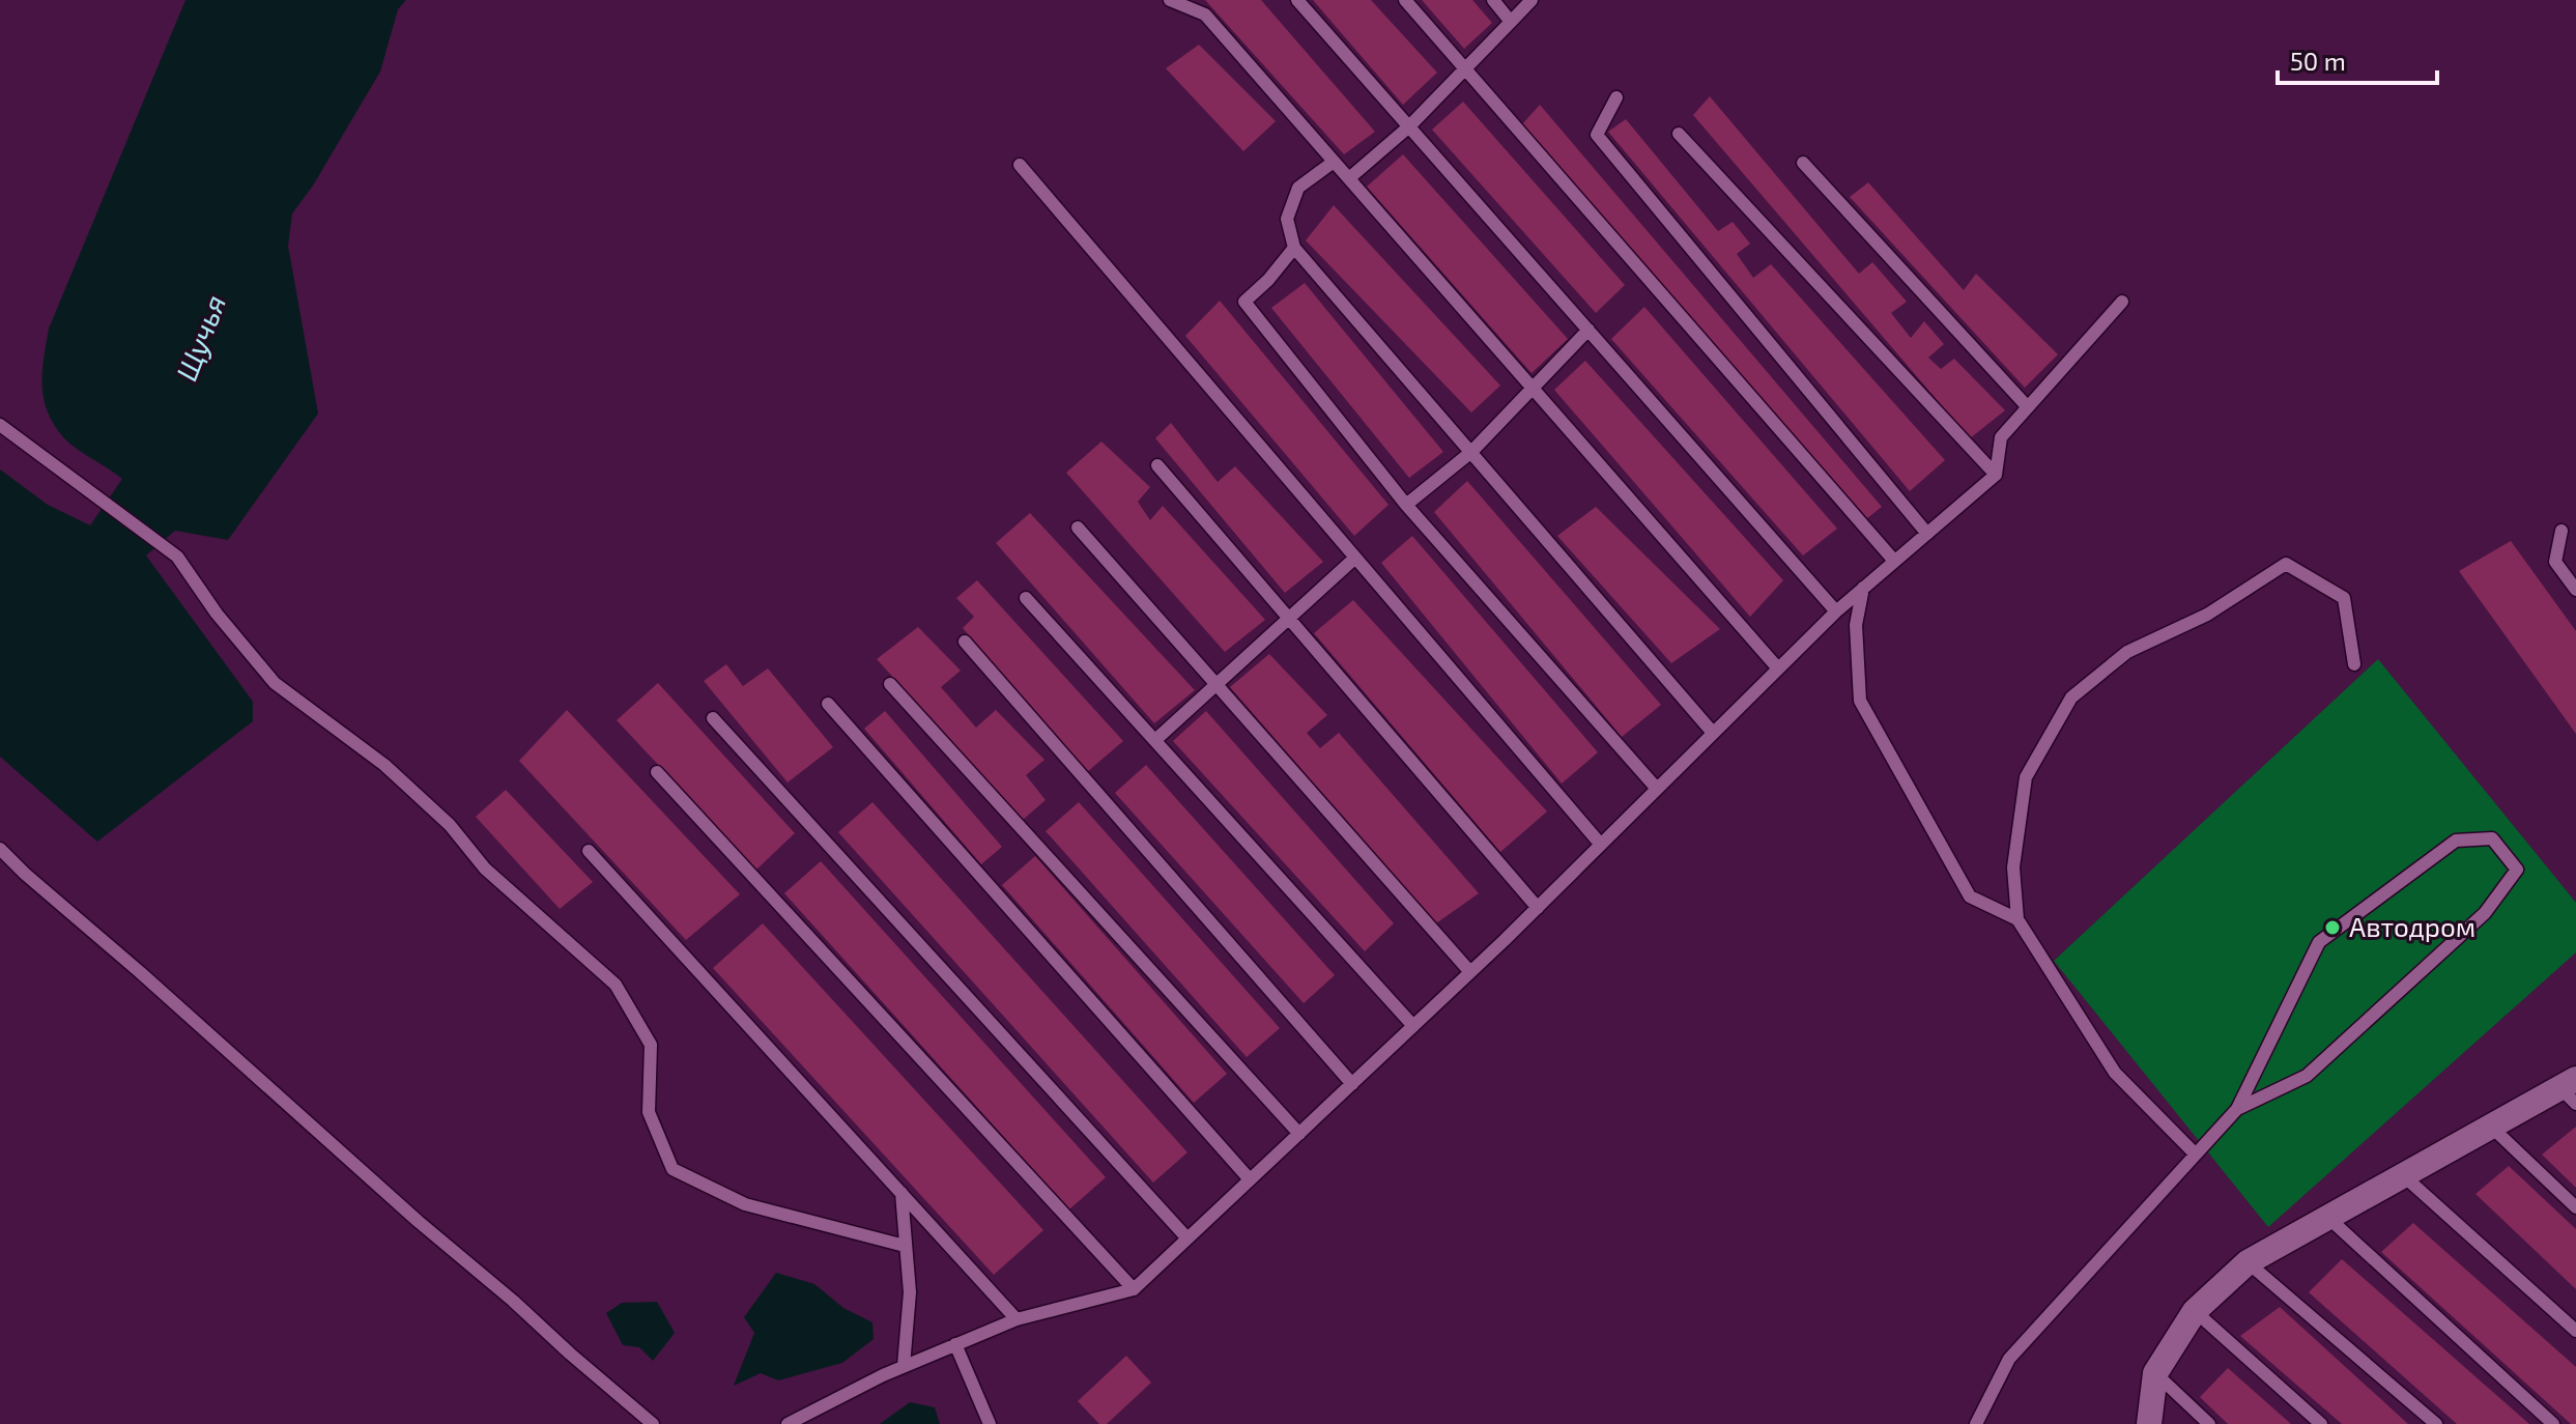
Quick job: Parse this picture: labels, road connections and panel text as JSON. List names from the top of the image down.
{
  "water": ["Щучья"],
  "places": ["Автодром"],
  "scale_bar": "50 m"
}
